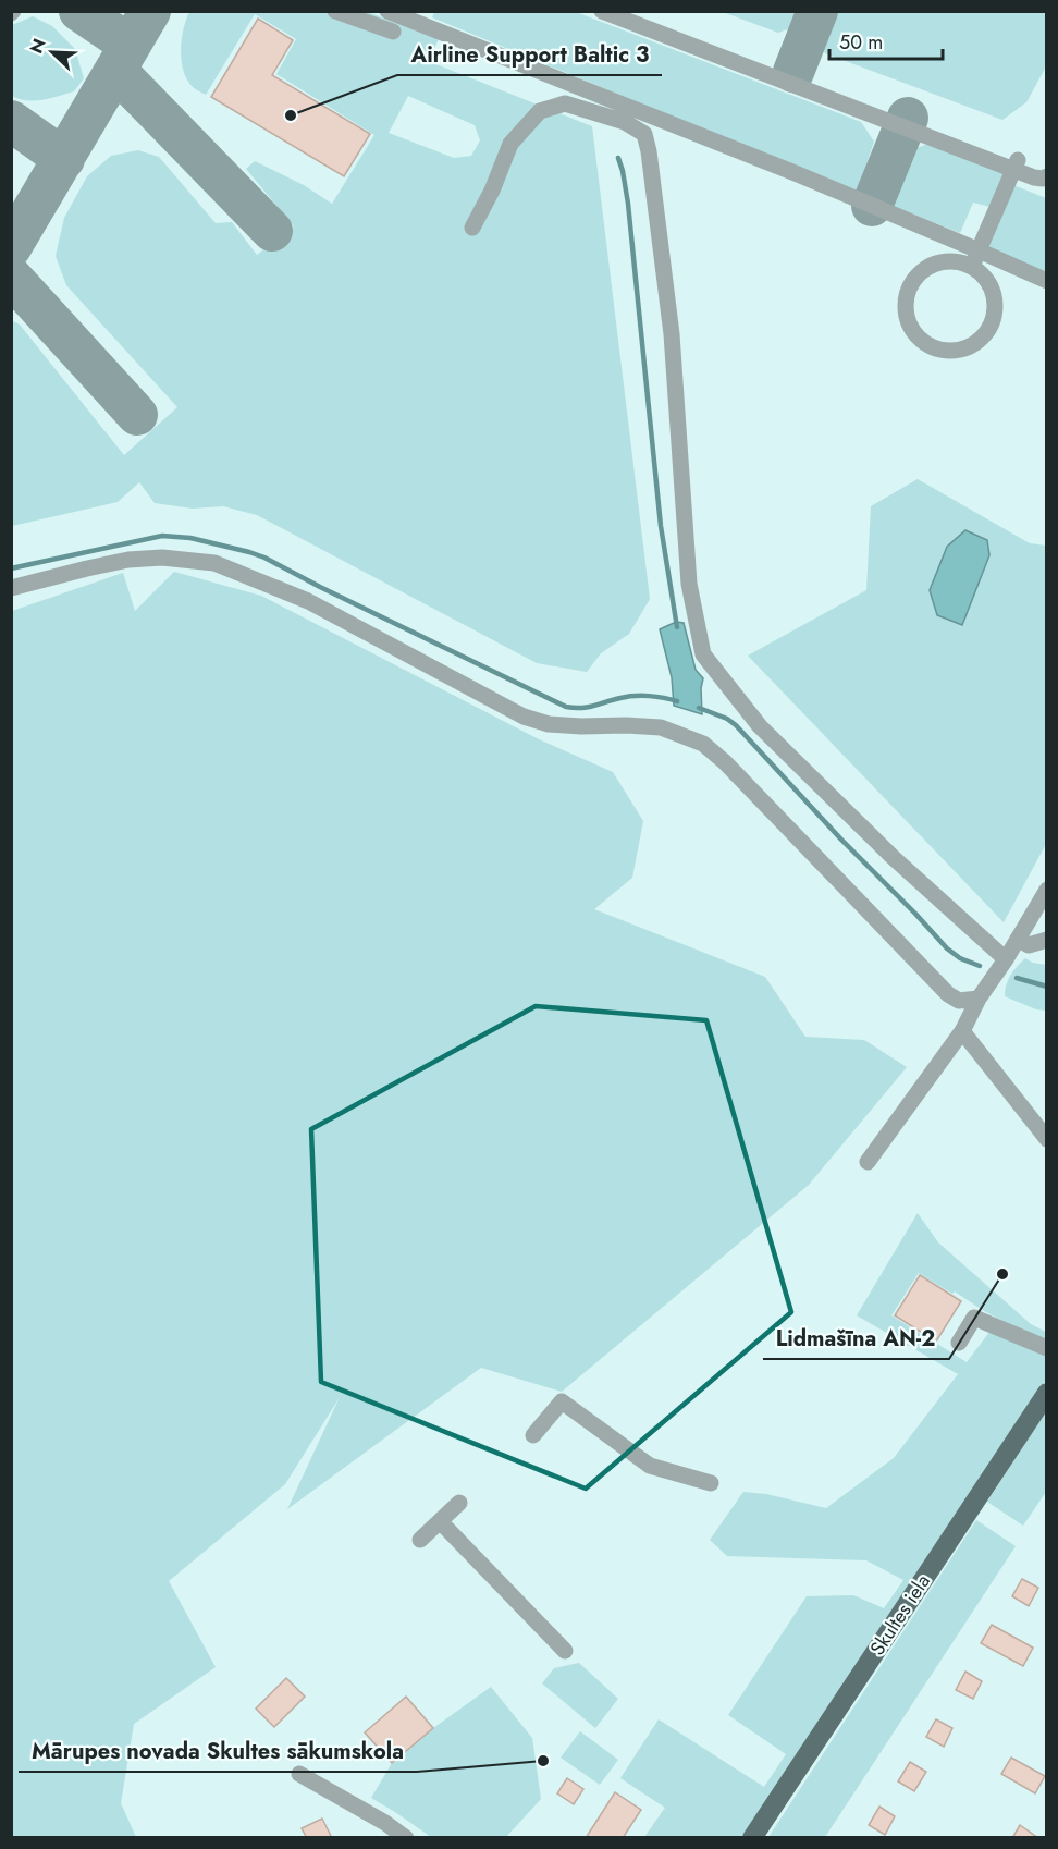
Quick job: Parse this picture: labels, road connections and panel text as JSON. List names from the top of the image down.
{
  "streets": {
    "main road": ["Skultes iela"]
  },
  "places": ["Airline Support Baltic 3", "Lidmašīna AN-2", "Mārupes novada Skultes sākumskola"],
  "scale_bar": "50 m",
  "north": "top left"
}
